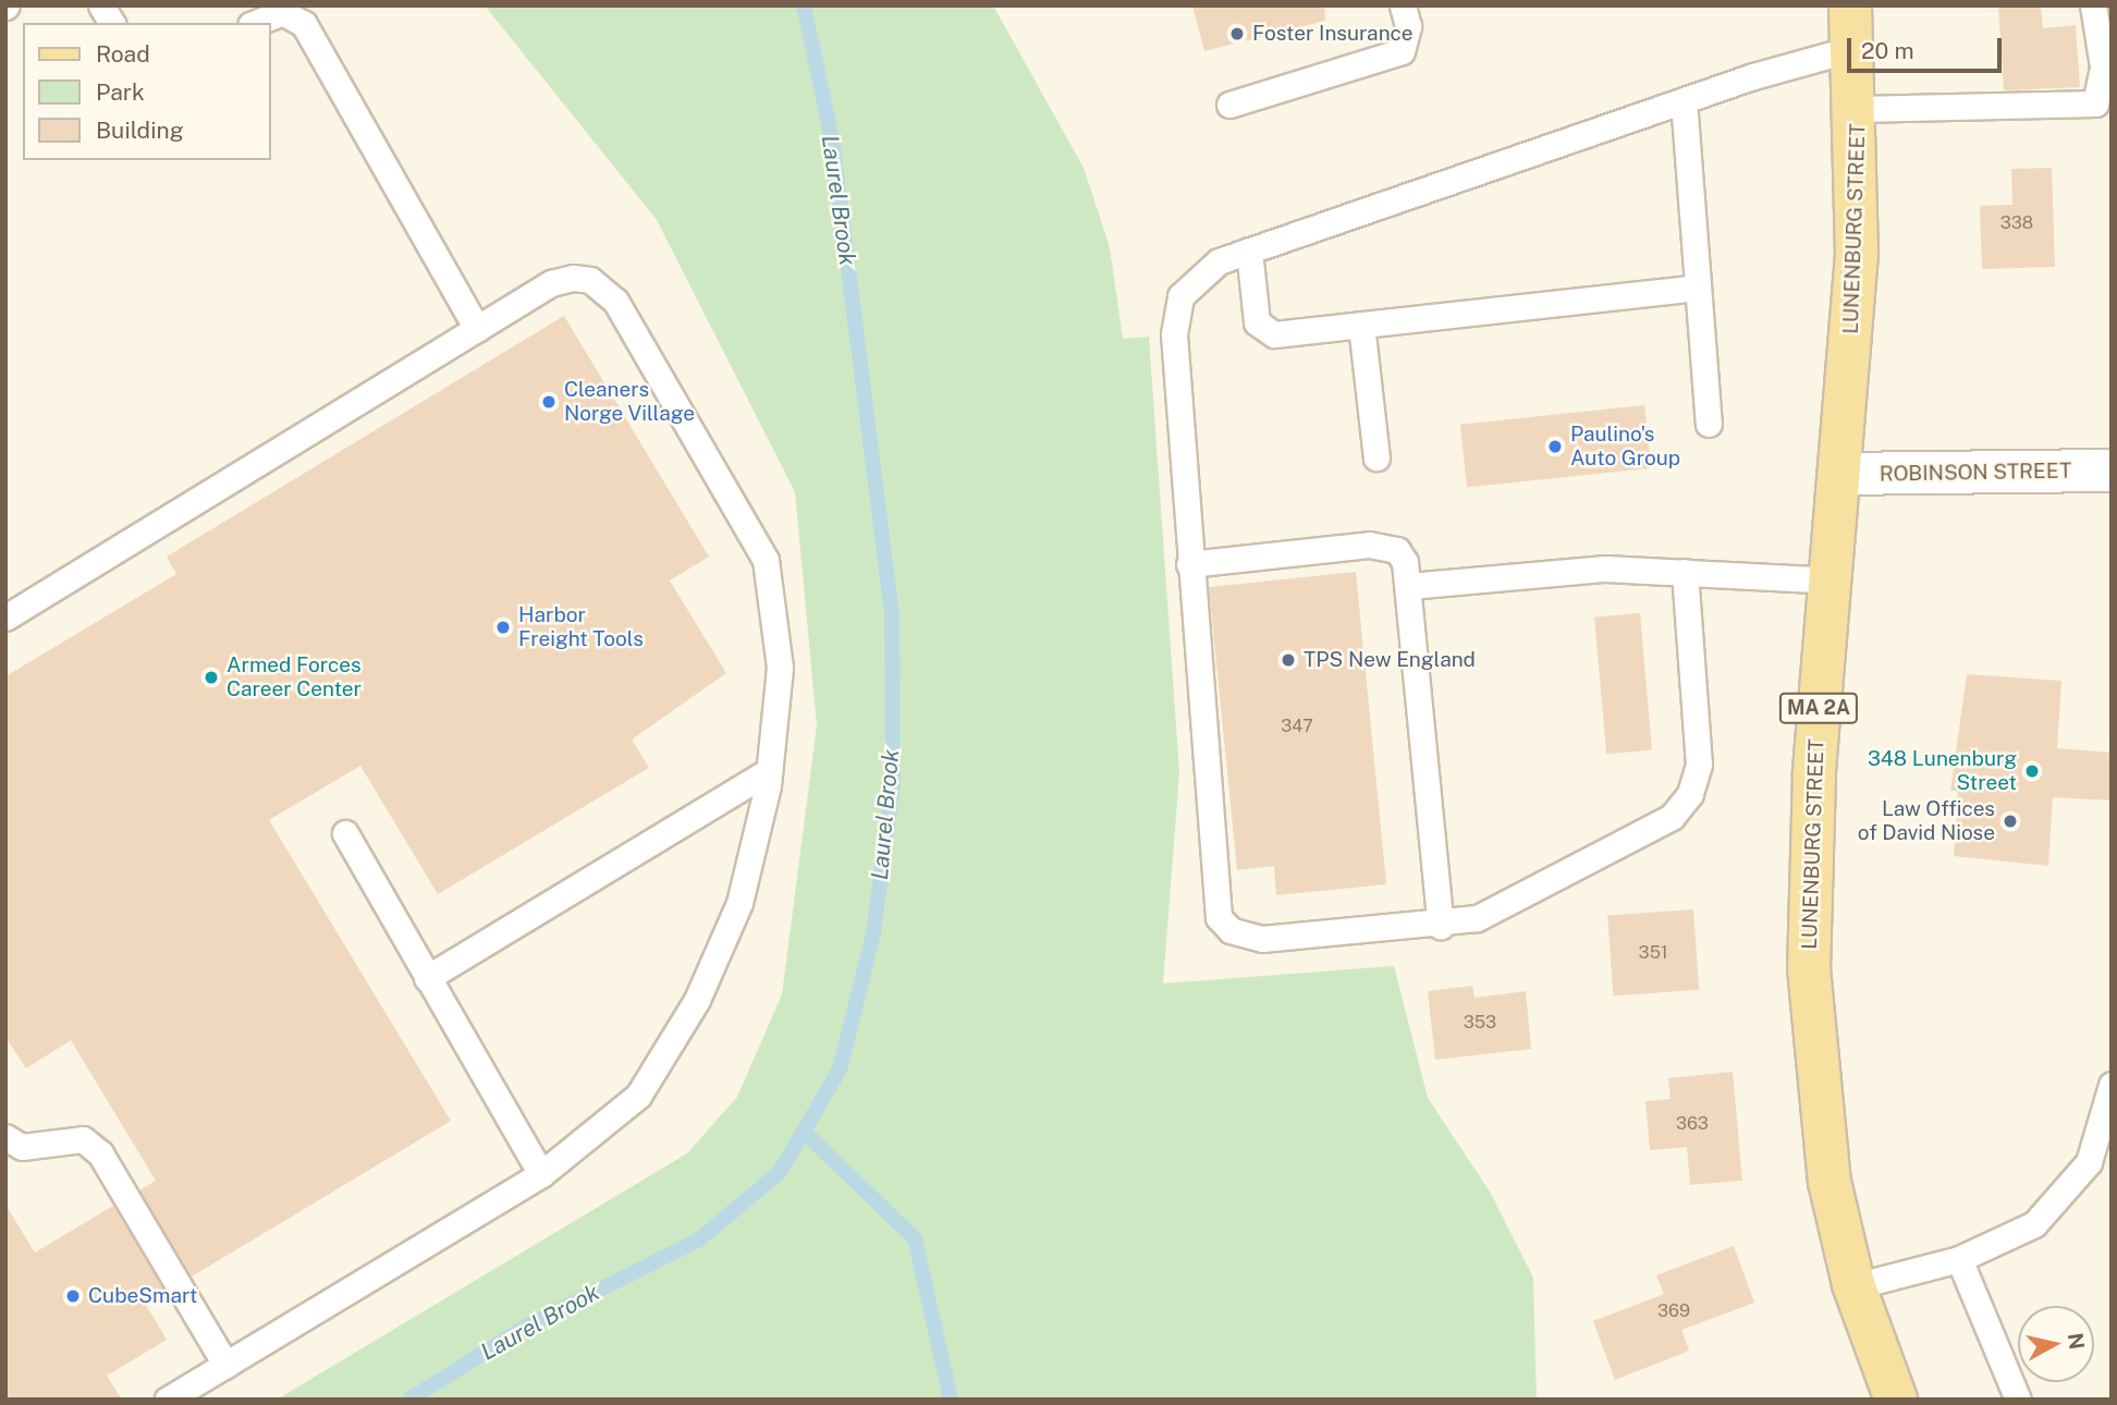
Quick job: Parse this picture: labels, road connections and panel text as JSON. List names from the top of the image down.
{
  "streets": {
    "main road": ["LUNENBURG STREET", "MA 2A"],
    "street": ["ROBINSON STREET"]
  },
  "crossings": [
    ["LUNENBURG STREET", "ROBINSON STREET"]
  ],
  "water": ["Laurel Brook"],
  "places": [
    "Foster Insurance",
    "Cleaners Norge Village",
    "Paulino's Auto Group",
    "Harbor Freight Tools",
    "TPS New England",
    "Armed Forces Career Center",
    "348 Lunenburg Street",
    "Law Offices of David Niose",
    "CubeSmart"
  ],
  "house_numbers": [
    "338",
    "347",
    "351",
    "353",
    "363",
    "369"
  ],
  "legend": ["Road", "Park", "Building"],
  "scale_bar": "20 m",
  "north": "right"
}
